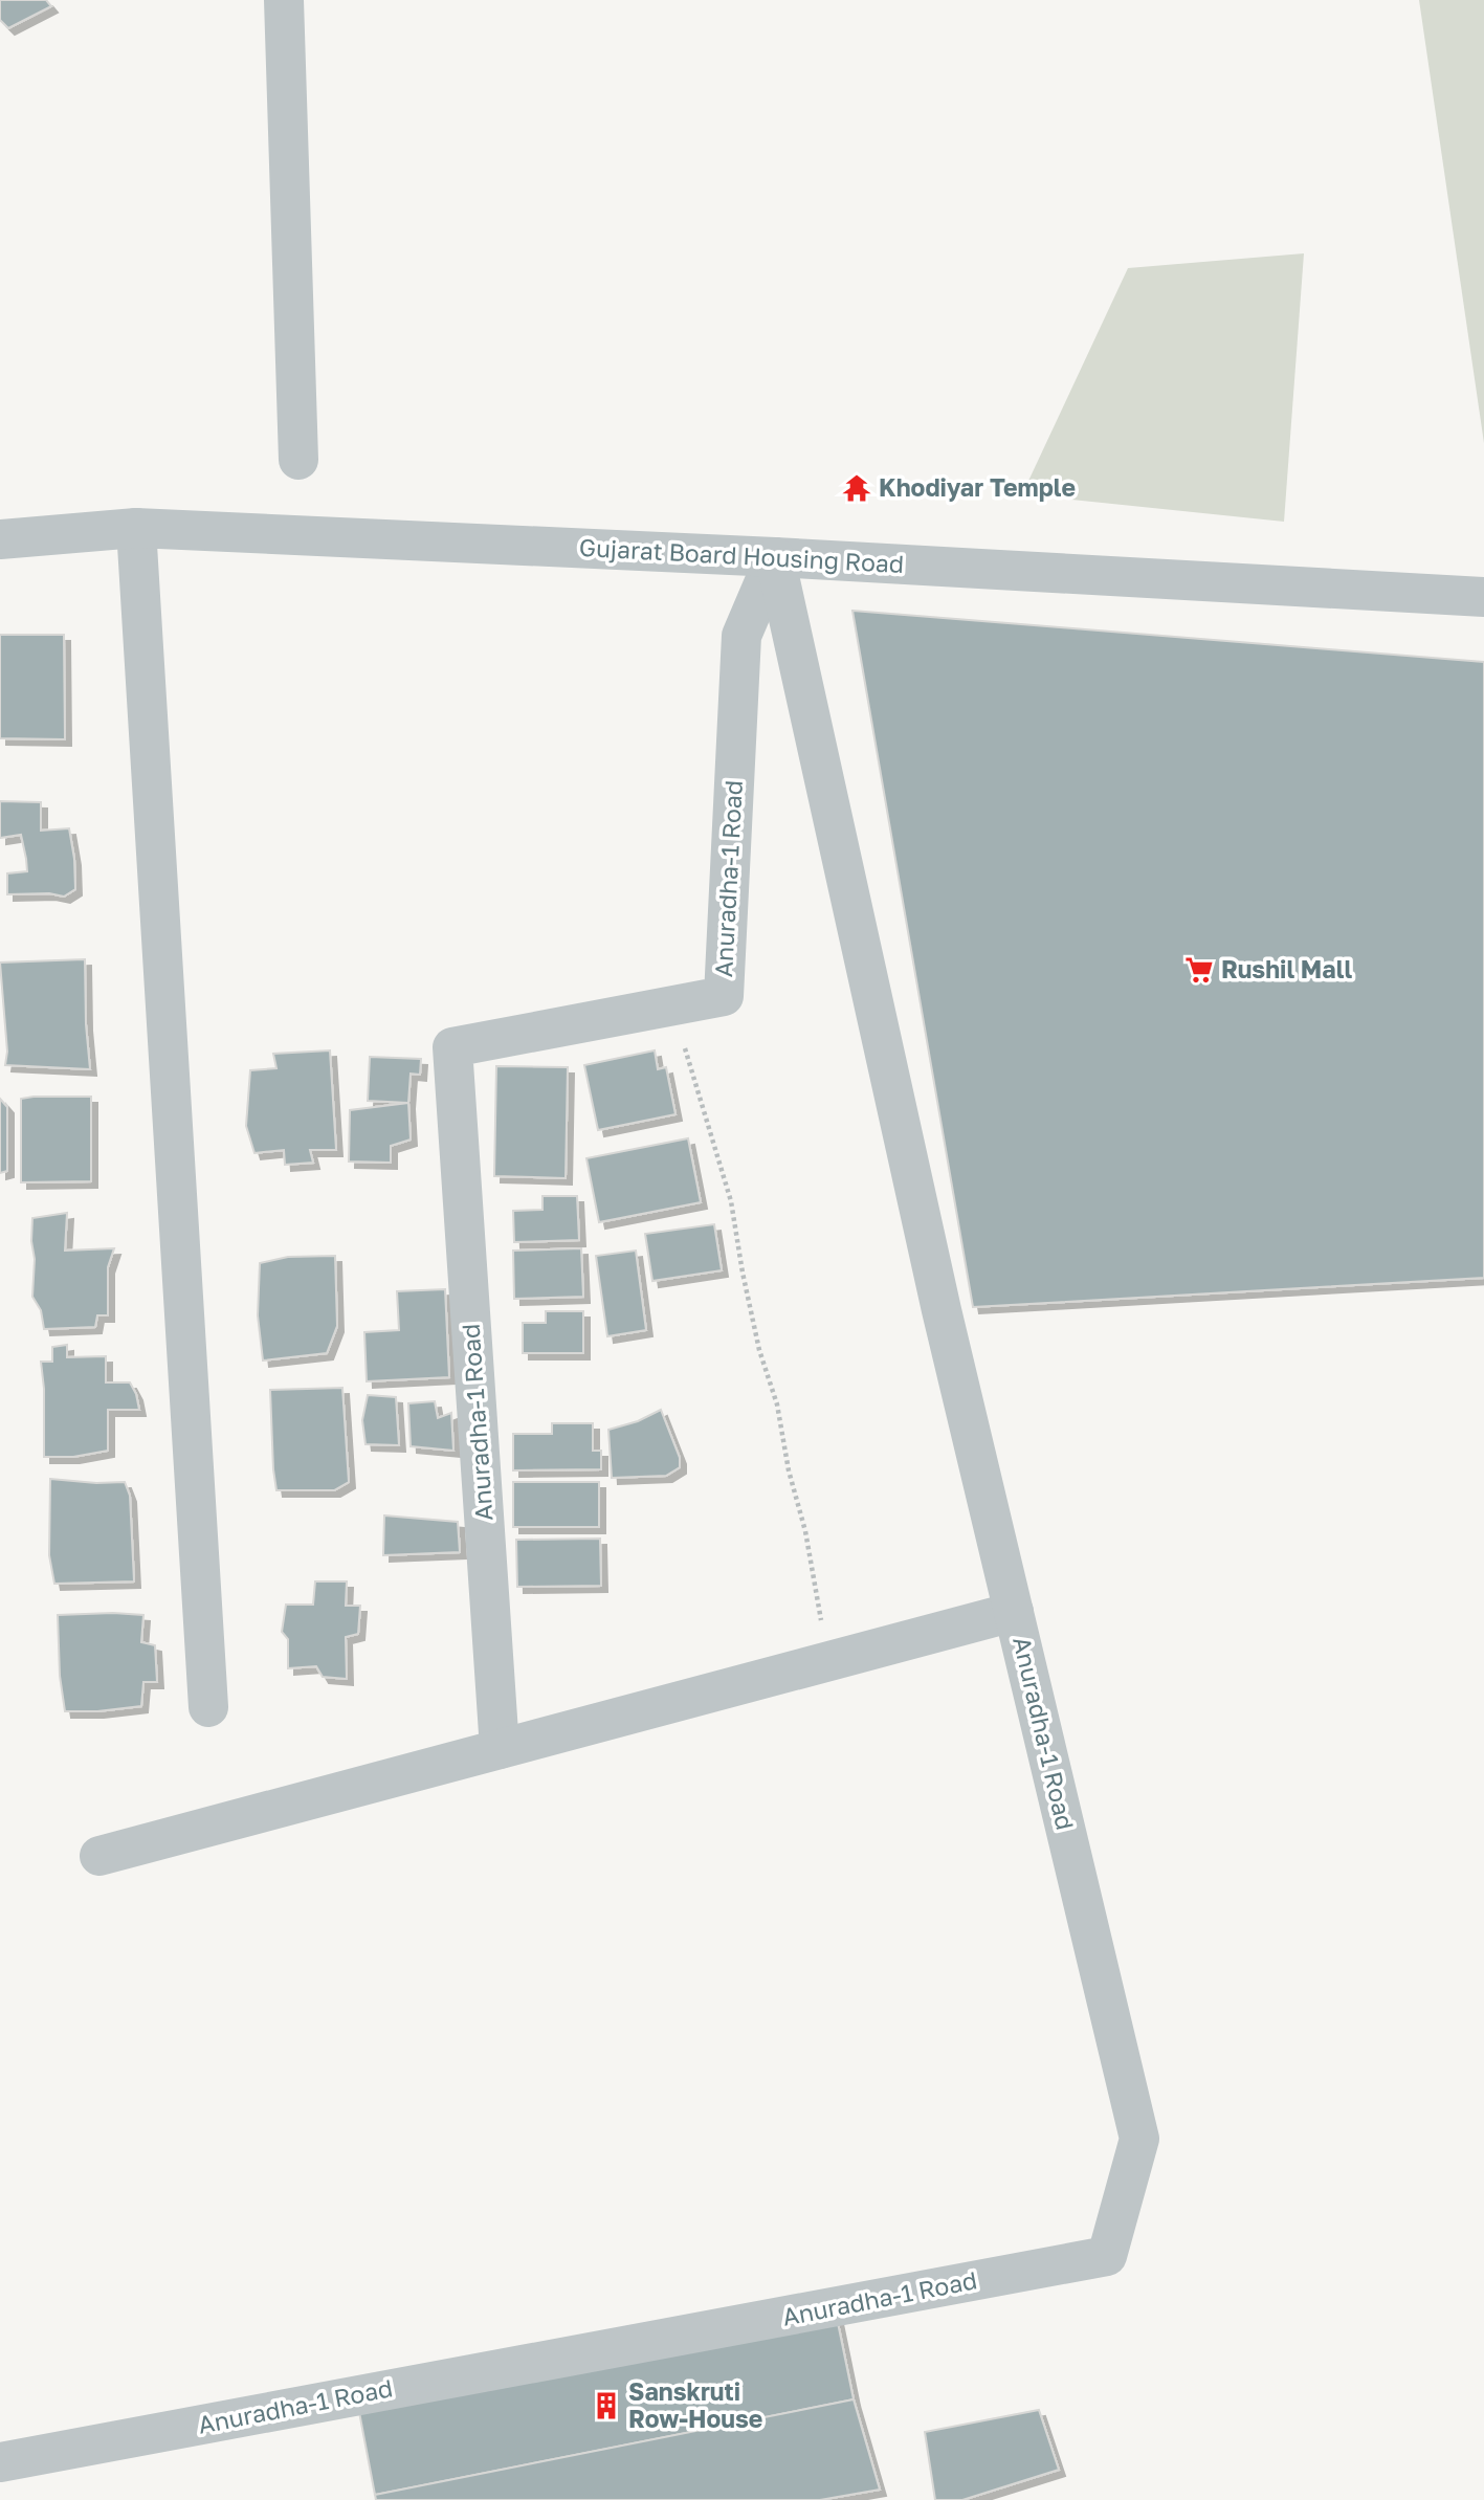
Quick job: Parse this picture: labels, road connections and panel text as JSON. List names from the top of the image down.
{
  "streets": {
    "street": ["Gujarat Board Housing Road", "Anuradha-1 Road"]
  },
  "crossings": [
    ["Gujarat Board Housing Road", "Anuradha-1 Road"]
  ],
  "places": {
    "temple": ["Khodiyar Temple"],
    "supermarket": ["Rushil Mall"],
    "building": ["Sanskruti Row-House"]
  }
}
